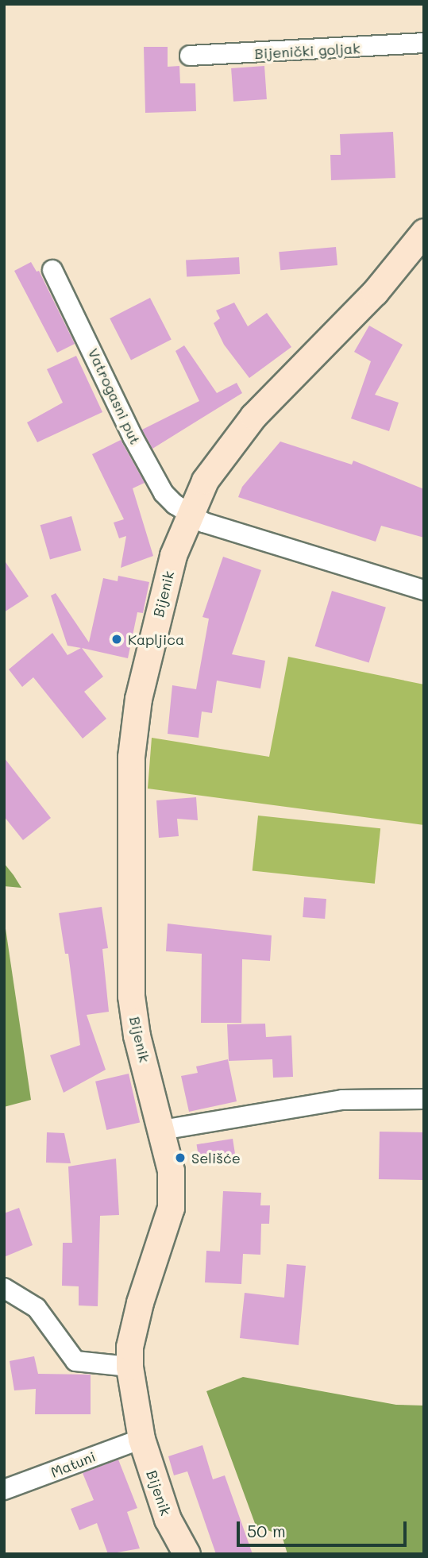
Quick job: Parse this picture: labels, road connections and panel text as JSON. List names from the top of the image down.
{
  "streets": {
    "main road": ["Bijenik"],
    "street": ["Bijenički goljak", "Vatrogasni put", "Matuni"]
  },
  "crossings": [
    ["Vatrogasni put", "Bijenik"],
    ["Bijenik", "Matuni"]
  ],
  "places": ["Kapljica", "Selišće"],
  "scale_bar": "50 m"
}
